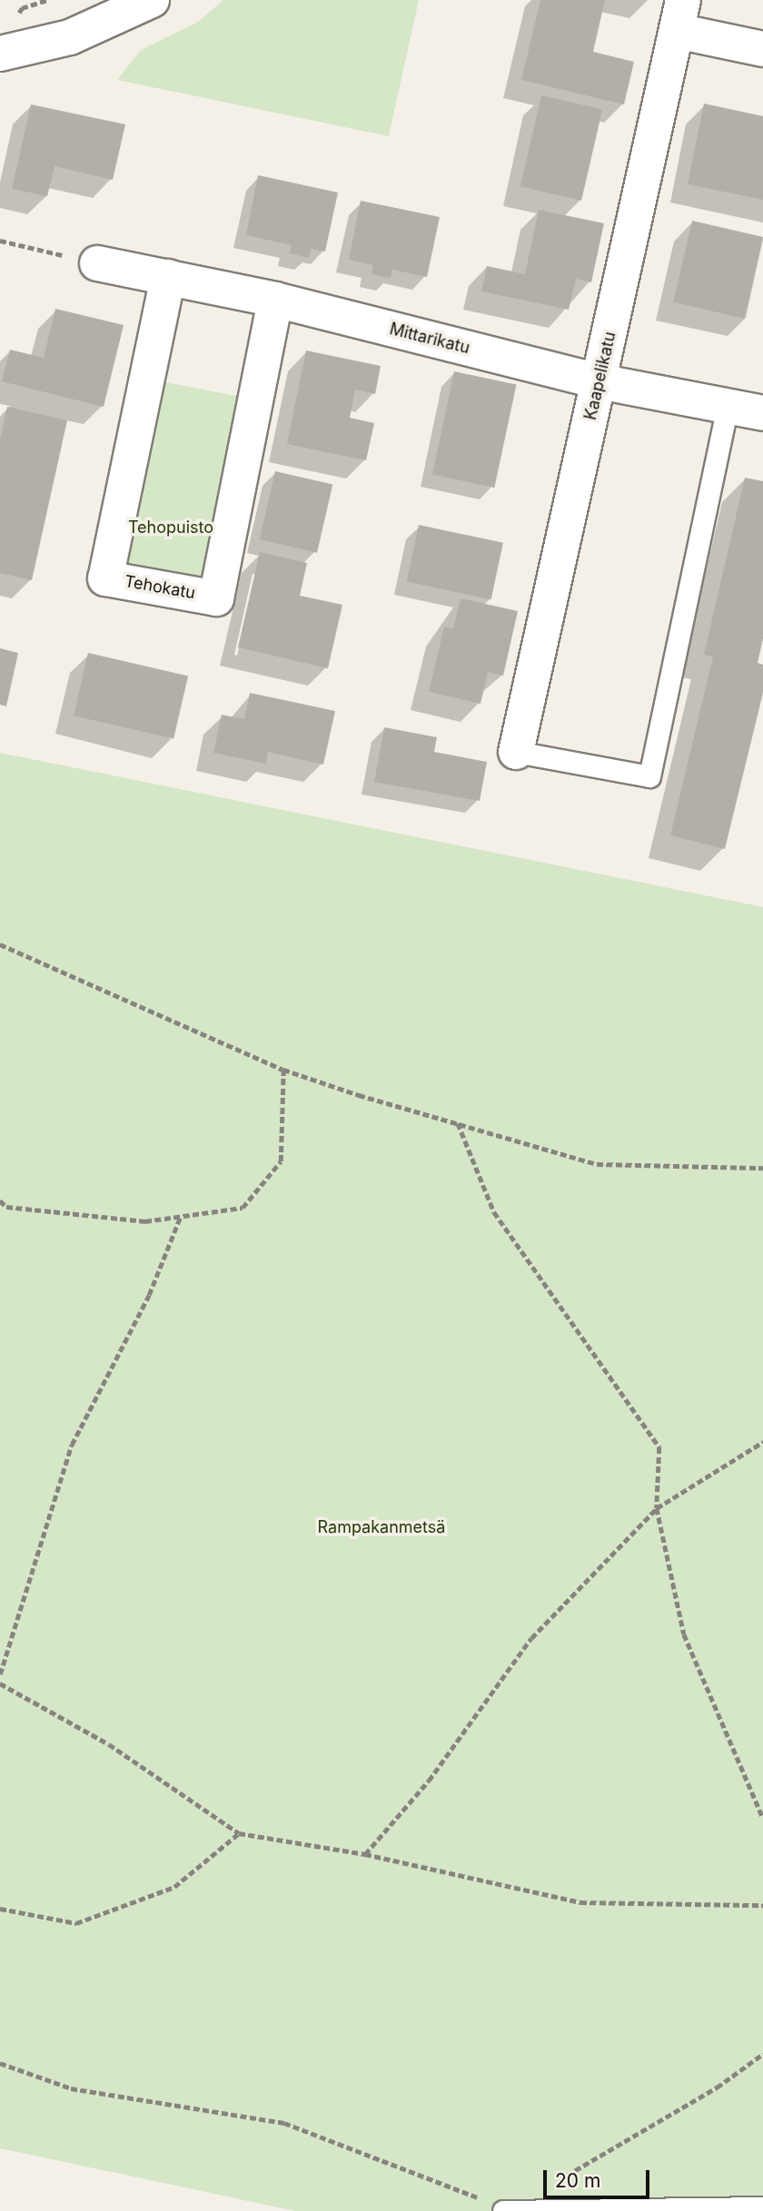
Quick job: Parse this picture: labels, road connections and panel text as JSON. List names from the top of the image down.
{
  "streets": {
    "street": ["Mittarikatu", "Kaapelikatu", "Tehokatu"]
  },
  "crossings": [
    ["Mittarikatu", "Kaapelikatu"],
    ["Mittarikatu", "Tehokatu"]
  ],
  "parks": ["Tehopuisto", "Rampakanmetsä"],
  "scale_bar": "20 m"
}
